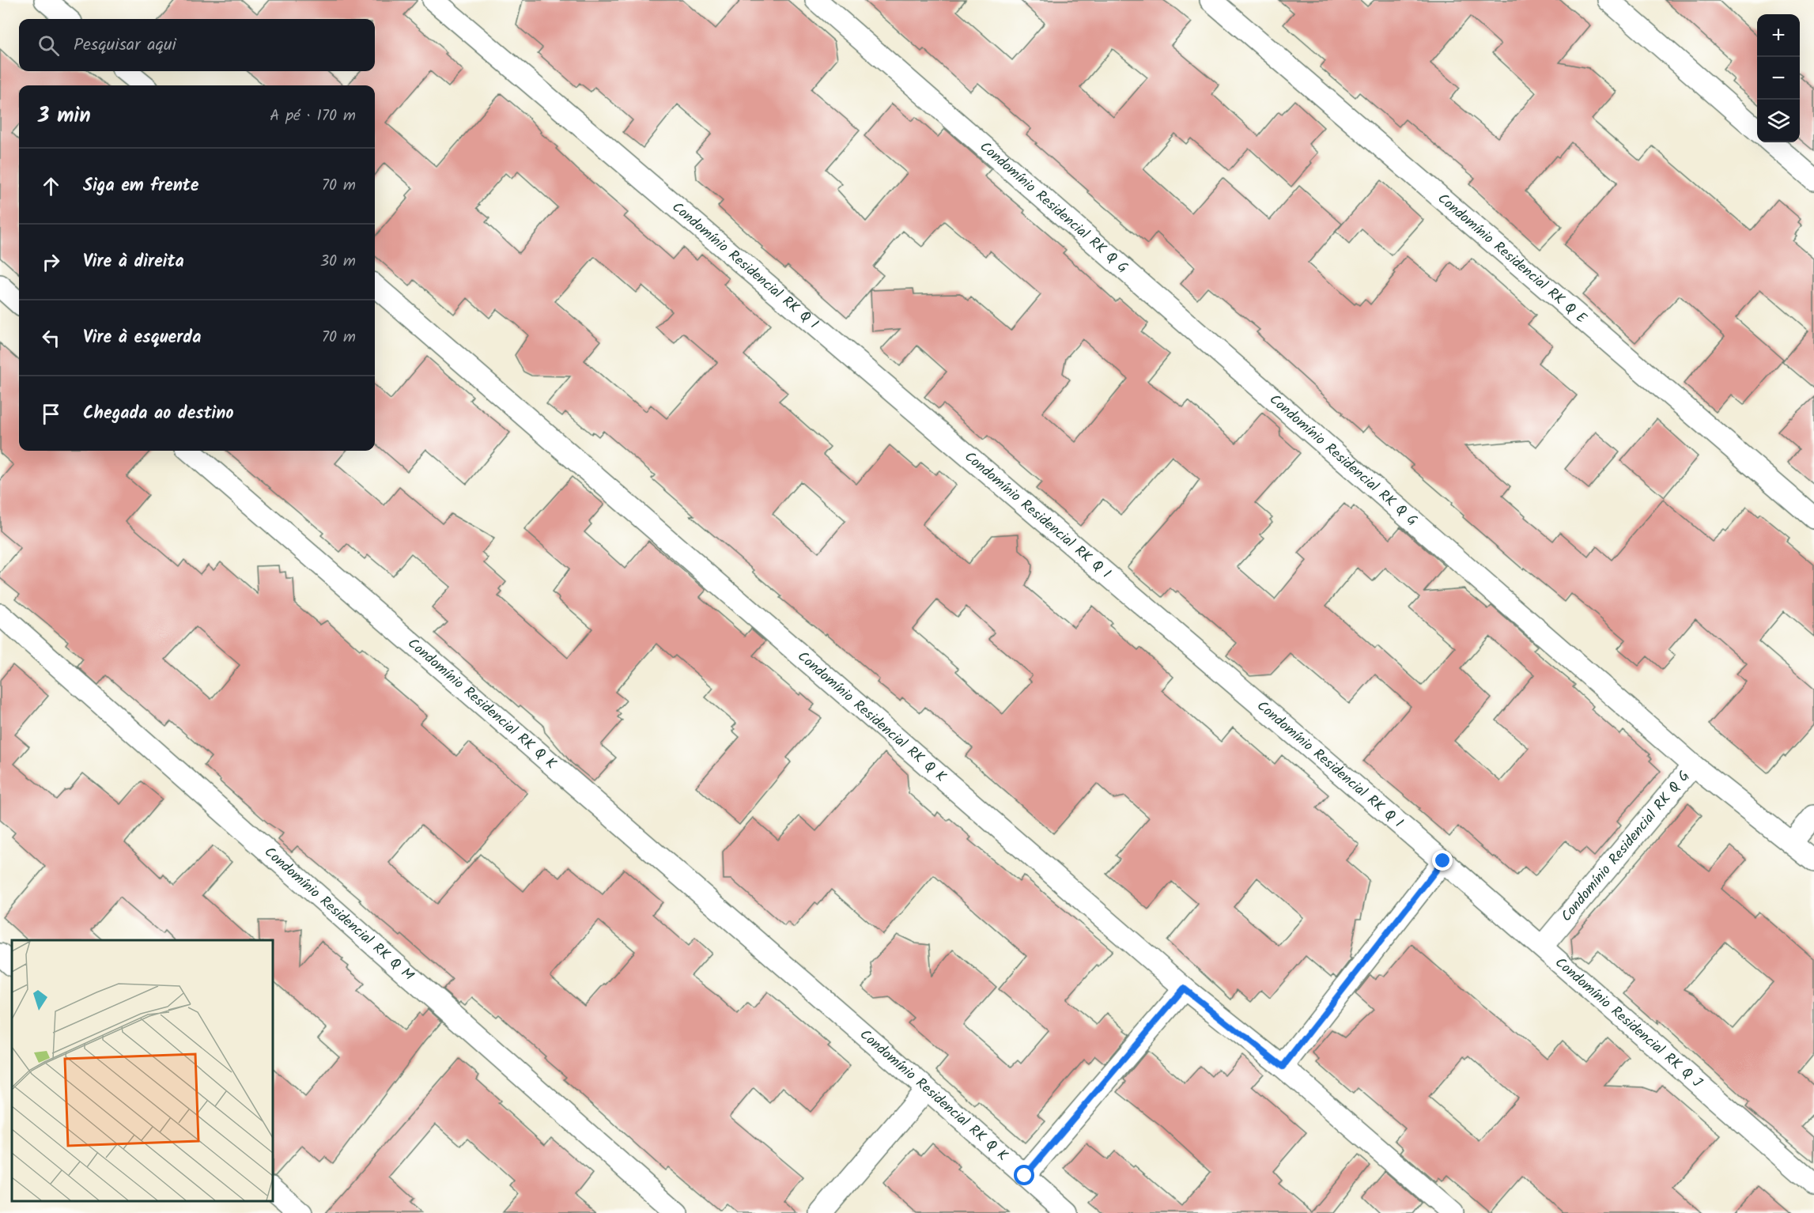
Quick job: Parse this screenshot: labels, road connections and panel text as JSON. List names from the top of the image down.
{
  "streets": {
    "street": [
      "Condomínio Residencial RK Q G",
      "Condomínio Residencial RK Q E",
      "Condomínio Residencial RK Q I",
      "Condomínio Residencial RK Q K",
      "Condomínio Residencial RK Q M",
      "Condomínio Residencial RK Q J"
    ]
  },
  "crossings": [
    ["Condomínio Residencial RK Q G", "Condomínio Residencial RK Q J"],
    ["Condomínio Residencial RK Q I", "Condomínio Residencial RK Q J"]
  ],
  "page": {
    "map_buttons": ["+", "−"],
    "search": "Pesquisar aqui",
    "heading": ["3 min", "A pé · 170 m"],
    "list": [
      ["Siga em frente", "70 m"],
      ["Vire à direita", "30 m"],
      ["Vire à esquerda", "70 m"],
      "Chegada ao destino"
    ]
  }
}
